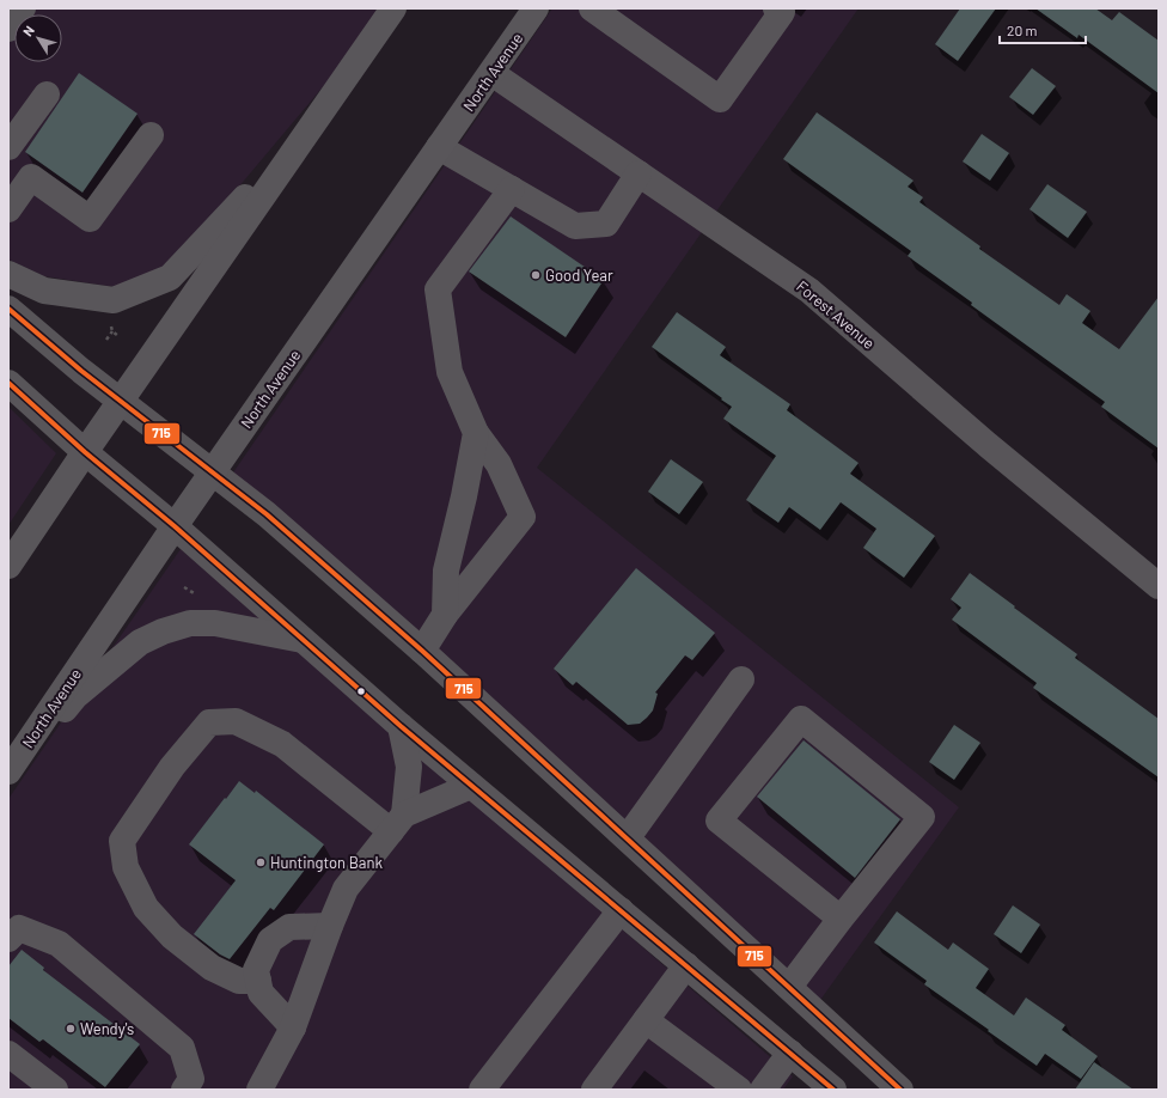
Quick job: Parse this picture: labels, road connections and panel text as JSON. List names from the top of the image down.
{
  "streets": {
    "main road": ["North Avenue"],
    "street": ["Forest Avenue"]
  },
  "crossings": [
    ["North Avenue", "Forest Avenue"]
  ],
  "places": ["Good Year", "Huntington Bank", "Wendy's"],
  "lines": ["transit line 715"],
  "scale_bar": "20 m",
  "north": "top left"
}
